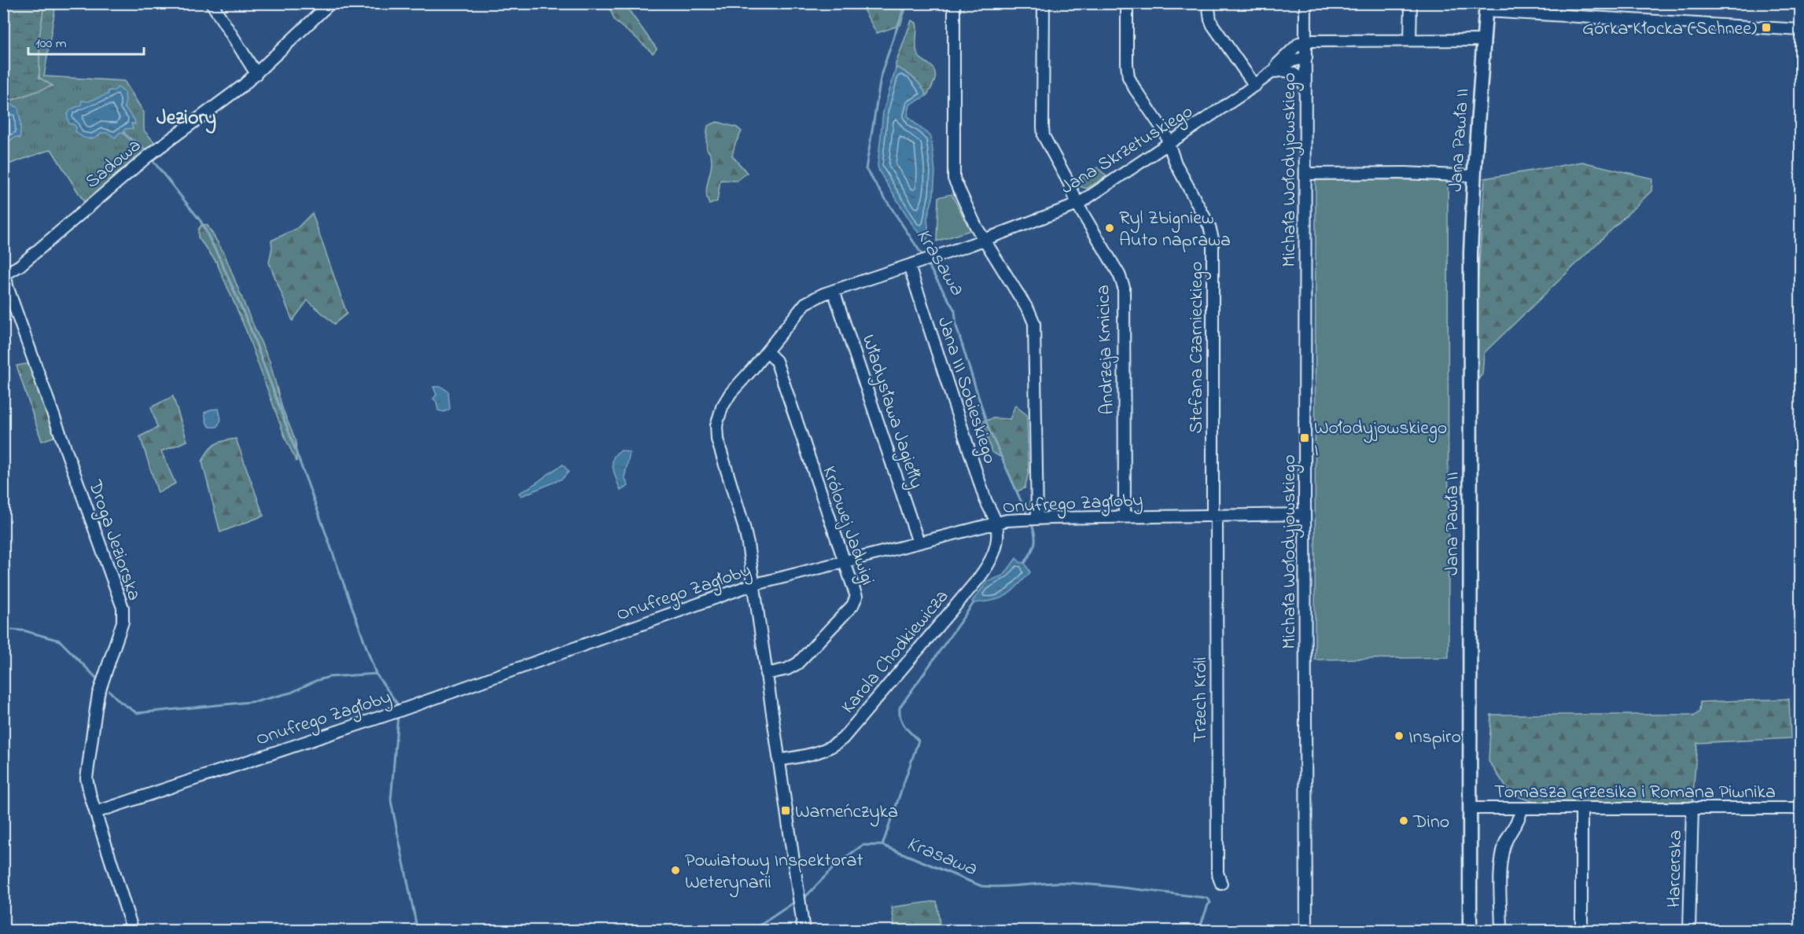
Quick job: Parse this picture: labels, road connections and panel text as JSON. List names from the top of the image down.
{
  "streets": {
    "main road": ["Jana Pawła II"],
    "street": [
      "Jana Skrzetuskiego",
      "Sadowa",
      "Michała Wołodyjowskiego",
      "Stefana Czarnieckiego",
      "Andrzeja Kmicica",
      "Jana III Sobieskiego",
      "Władysława Jagiełły",
      "Onufrego Zagłoby",
      "Królowej Jadwigi",
      "Droga Jeziorska",
      "Karola Chodkiewicza",
      "Trzech Króli",
      "Tomasza Grzesika i Romana Piwnika",
      "Harcerska"
    ]
  },
  "crossings": [
    ["Jana Pawła II", "Tomasza Grzesika i Romana Piwnika"],
    ["Jana Skrzetuskiego", "Michała Wołodyjowskiego"],
    ["Jana Skrzetuskiego", "Stefana Czarnieckiego"],
    ["Jana Skrzetuskiego", "Andrzeja Kmicica"],
    ["Jana Skrzetuskiego", "Jana III Sobieskiego"],
    ["Jana Skrzetuskiego", "Władysława Jagiełły"],
    ["Jana Skrzetuskiego", "Onufrego Zagłoby"],
    ["Jana Skrzetuskiego", "Królowej Jadwigi"],
    ["Jana Skrzetuskiego", "Karola Chodkiewicza"],
    ["Sadowa", "Droga Jeziorska"],
    ["Michała Wołodyjowskiego", "Onufrego Zagłoby"],
    ["Stefana Czarnieckiego", "Onufrego Zagłoby"],
    ["Stefana Czarnieckiego", "Trzech Króli"],
    ["Andrzeja Kmicica", "Onufrego Zagłoby"],
    ["Jana III Sobieskiego", "Onufrego Zagłoby"],
    ["Jana III Sobieskiego", "Karola Chodkiewicza"],
    ["Władysława Jagiełły", "Onufrego Zagłoby"],
    ["Onufrego Zagłoby", "Królowej Jadwigi"],
    ["Onufrego Zagłoby", "Droga Jeziorska"],
    ["Onufrego Zagłoby", "Karola Chodkiewicza"],
    ["Onufrego Zagłoby", "Trzech Króli"],
    ["Tomasza Grzesika i Romana Piwnika", "Harcerska"]
  ],
  "districts": ["Jeziory"],
  "water": ["Krasawa"],
  "places": {
    "transit": ["Górka Kłocka (Schnee)", "Wołodyjowskiego I", "Warneńczyka"],
    "other": [
      "Ryl Zbigniew Auto naprawa",
      "Inspiro",
      "Dino",
      "Powiatowy Inspektorat Weterynarii"
    ]
  },
  "scale_bar": "100 m"
}
